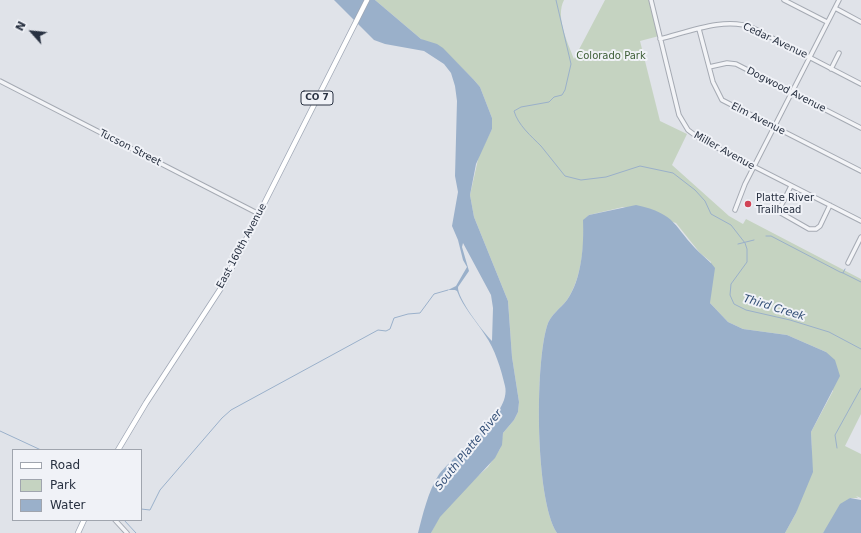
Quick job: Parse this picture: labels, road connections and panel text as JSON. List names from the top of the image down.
{
  "streets": {
    "main road": ["CO 7", "East 160th Avenue"],
    "street": [
      "Cedar Avenue",
      "Dogwood Avenue",
      "Elm Avenue",
      "Tucson Street",
      "Miller Avenue"
    ]
  },
  "crossings": [
    ["Cedar Avenue", "Elm Avenue"],
    ["Cedar Avenue", "Miller Avenue"],
    ["Dogwood Avenue", "Elm Avenue"],
    ["Tucson Street", "East 160th Avenue"]
  ],
  "water": ["Third Creek", "South Platte River"],
  "parks": ["Colorado Park"],
  "places": ["Platte River Trailhead"],
  "legend": ["Road", "Park", "Water"],
  "north": "top left"
}
